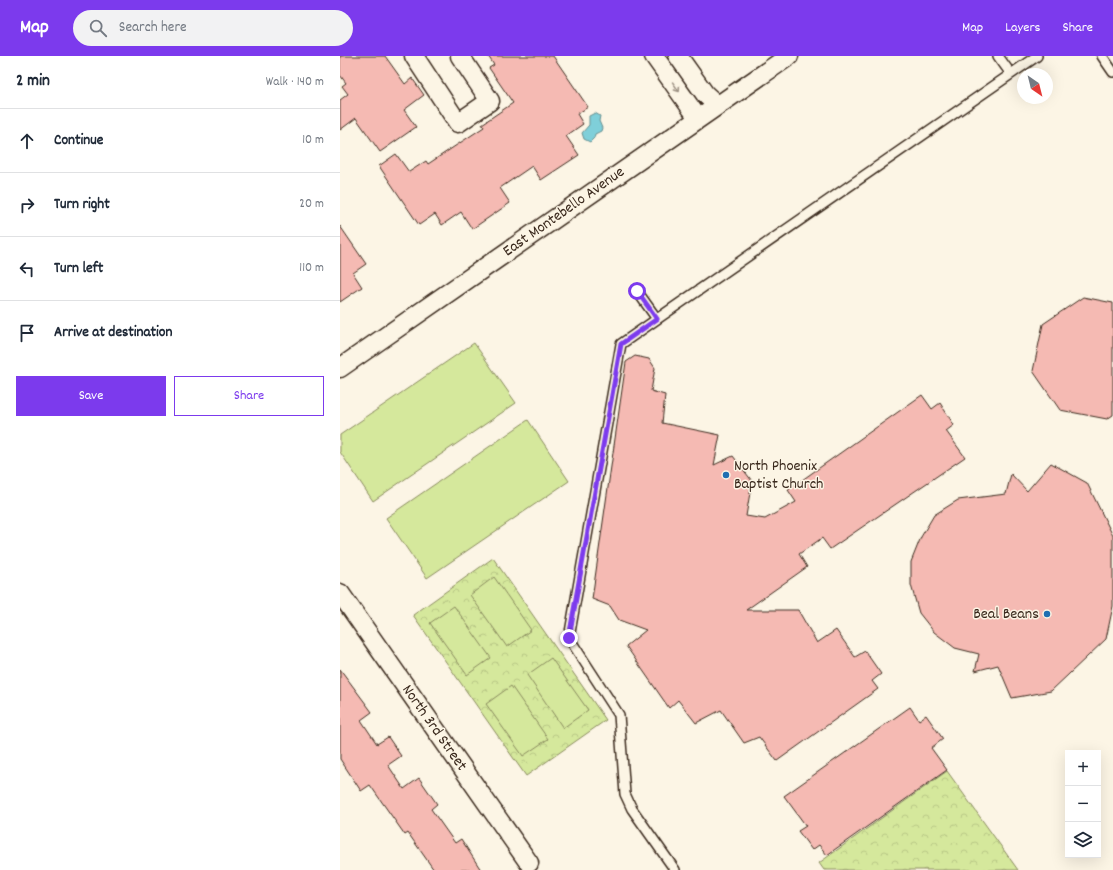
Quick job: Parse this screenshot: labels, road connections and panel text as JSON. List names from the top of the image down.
{
  "streets": {
    "street": ["East Montebello Avenue", "North 3rd Street"]
  },
  "places": ["North Phoenix Baptist Church", "Beal Beans"],
  "north": "bottom right",
  "page": {
    "header": "Map",
    "search": "Search here",
    "nav": ["Map", "Layers", "Share"],
    "heading": ["2 min", "Walk · 140 m"],
    "list": [
      ["Continue", "10 m"],
      ["Turn right", "20 m"],
      ["Turn left", "110 m"],
      "Arrive at destination"
    ],
    "buttons": ["Save", "Share"],
    "map_buttons": ["+", "−"]
  }
}
